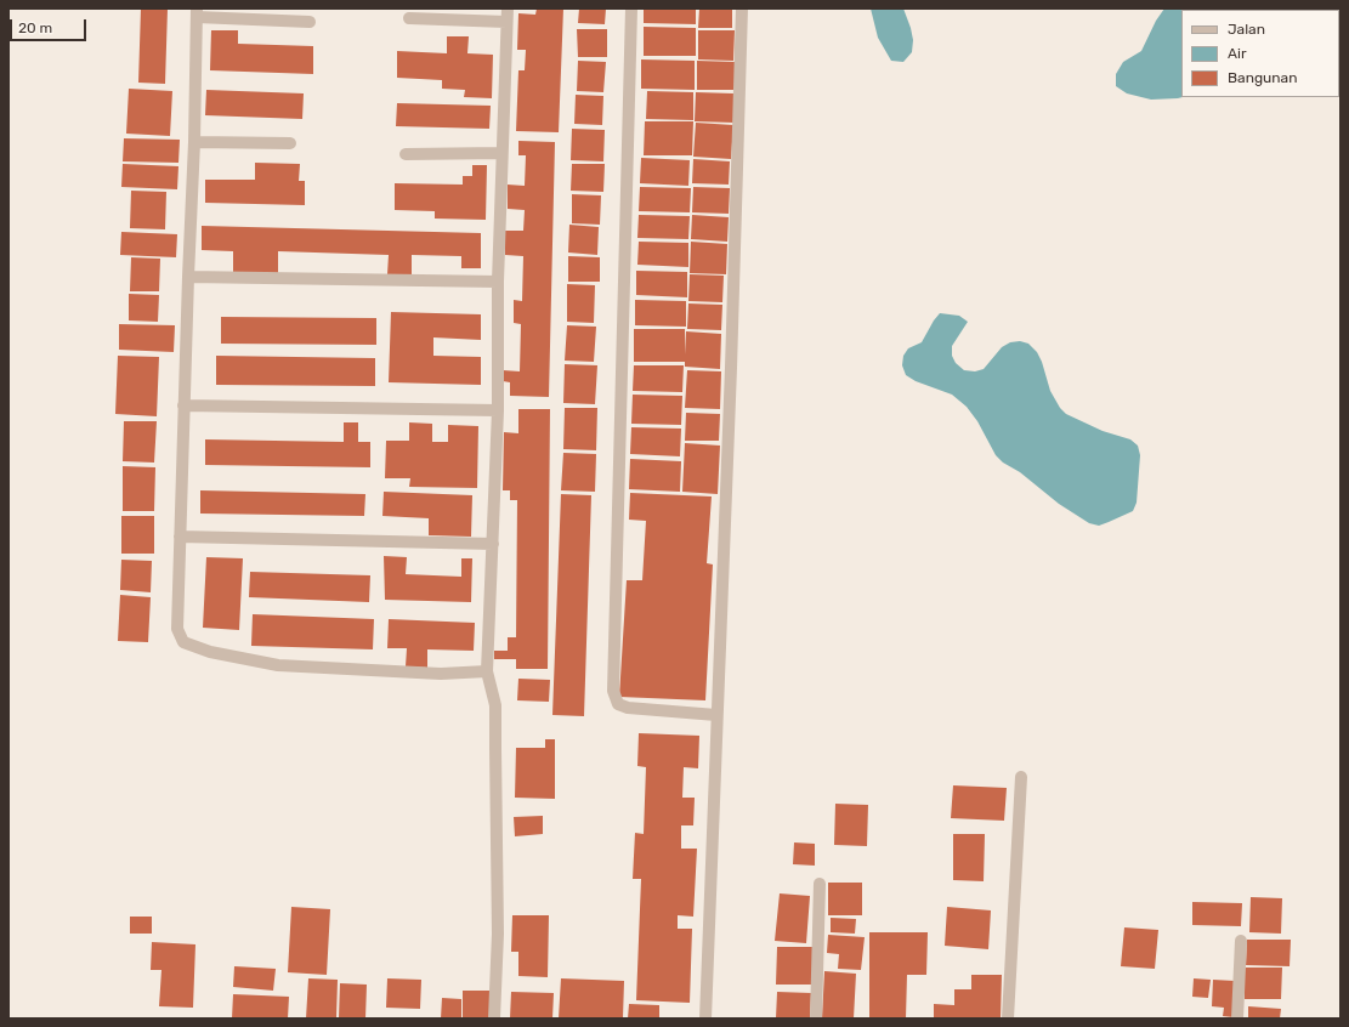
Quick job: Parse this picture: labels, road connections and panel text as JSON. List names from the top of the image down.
{
  "legend": ["Jalan", "Air", "Bangunan"],
  "scale_bar": "20 m"
}
